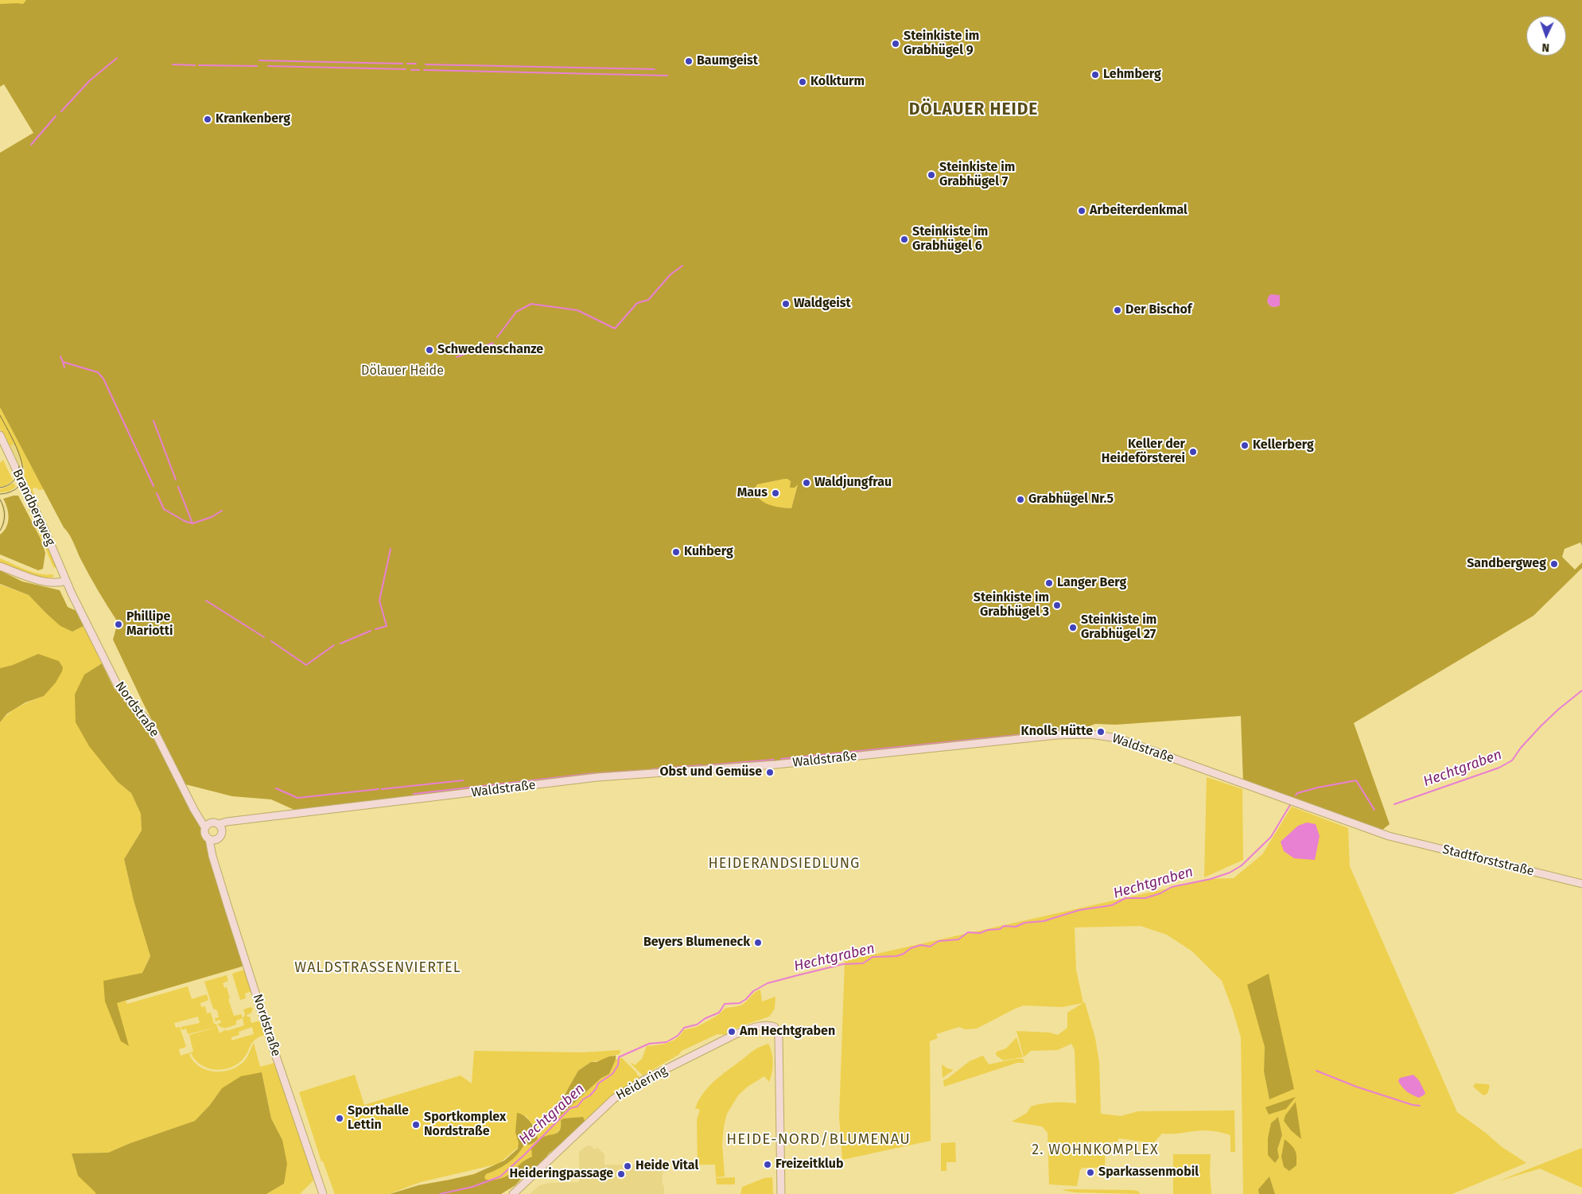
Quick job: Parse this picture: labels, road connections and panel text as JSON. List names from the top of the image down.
{
  "streets": {
    "main road": [
      "Brandbergweg",
      "Nordstraße",
      "Waldstraße",
      "Stadtforststraße",
      "Heidering"
    ]
  },
  "crossings": [
    ["Brandbergweg", "Nordstraße"],
    ["Nordstraße", "Waldstraße"],
    ["Waldstraße", "Stadtforststraße"]
  ],
  "districts": [
    "DÖLAUER HEIDE",
    "HEIDERANDSIEDLUNG",
    "WALDSTRASSENVIERTEL",
    "HEIDE-NORD/BLUMENAU",
    "2. WOHNKOMPLEX"
  ],
  "water": ["Hechtgraben"],
  "parks": ["Dölauer Heide"],
  "places": [
    "Steinkiste im Grabhügel 9",
    "Baumgeist",
    "Lehmberg",
    "Kolkturm",
    "Krankenberg",
    "Steinkiste im Grabhügel 7",
    "Arbeiterdenkmal",
    "Steinkiste im Grabhügel 6",
    "Waldgeist",
    "Der Bischof",
    "Schwedenschanze",
    "Kellerberg",
    "Keller der Heideförsterei",
    "Waldjungfrau",
    "Maus",
    "Grabhügel Nr.5",
    "Kuhberg",
    "Sandbergweg",
    "Langer Berg",
    "Steinkiste im Grabhügel 3",
    "Phillipe Mariotti",
    "Steinkiste im Grabhügel 27",
    "Knolls Hütte",
    "Obst und Gemüse",
    "Beyers Blumeneck",
    "Am Hechtgraben",
    "Sporthalle Lettin",
    "Sportkomplex Nordstraße",
    "Freizeitklub",
    "Heide Vital",
    "Sparkassenmobil",
    "Heideringpassage"
  ],
  "north": "bottom"
}
